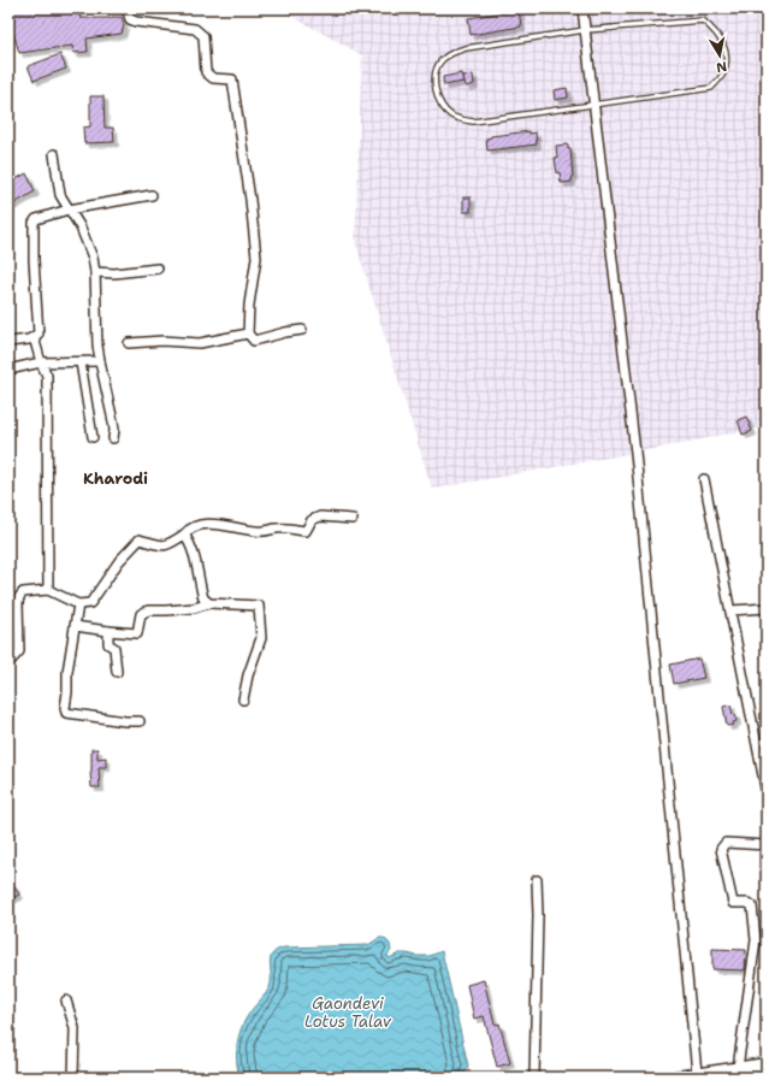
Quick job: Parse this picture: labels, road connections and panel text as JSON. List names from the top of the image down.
{
  "districts": ["Kharodi"],
  "water": ["Gaondevi Lotus Talav"],
  "north": "bottom"
}
